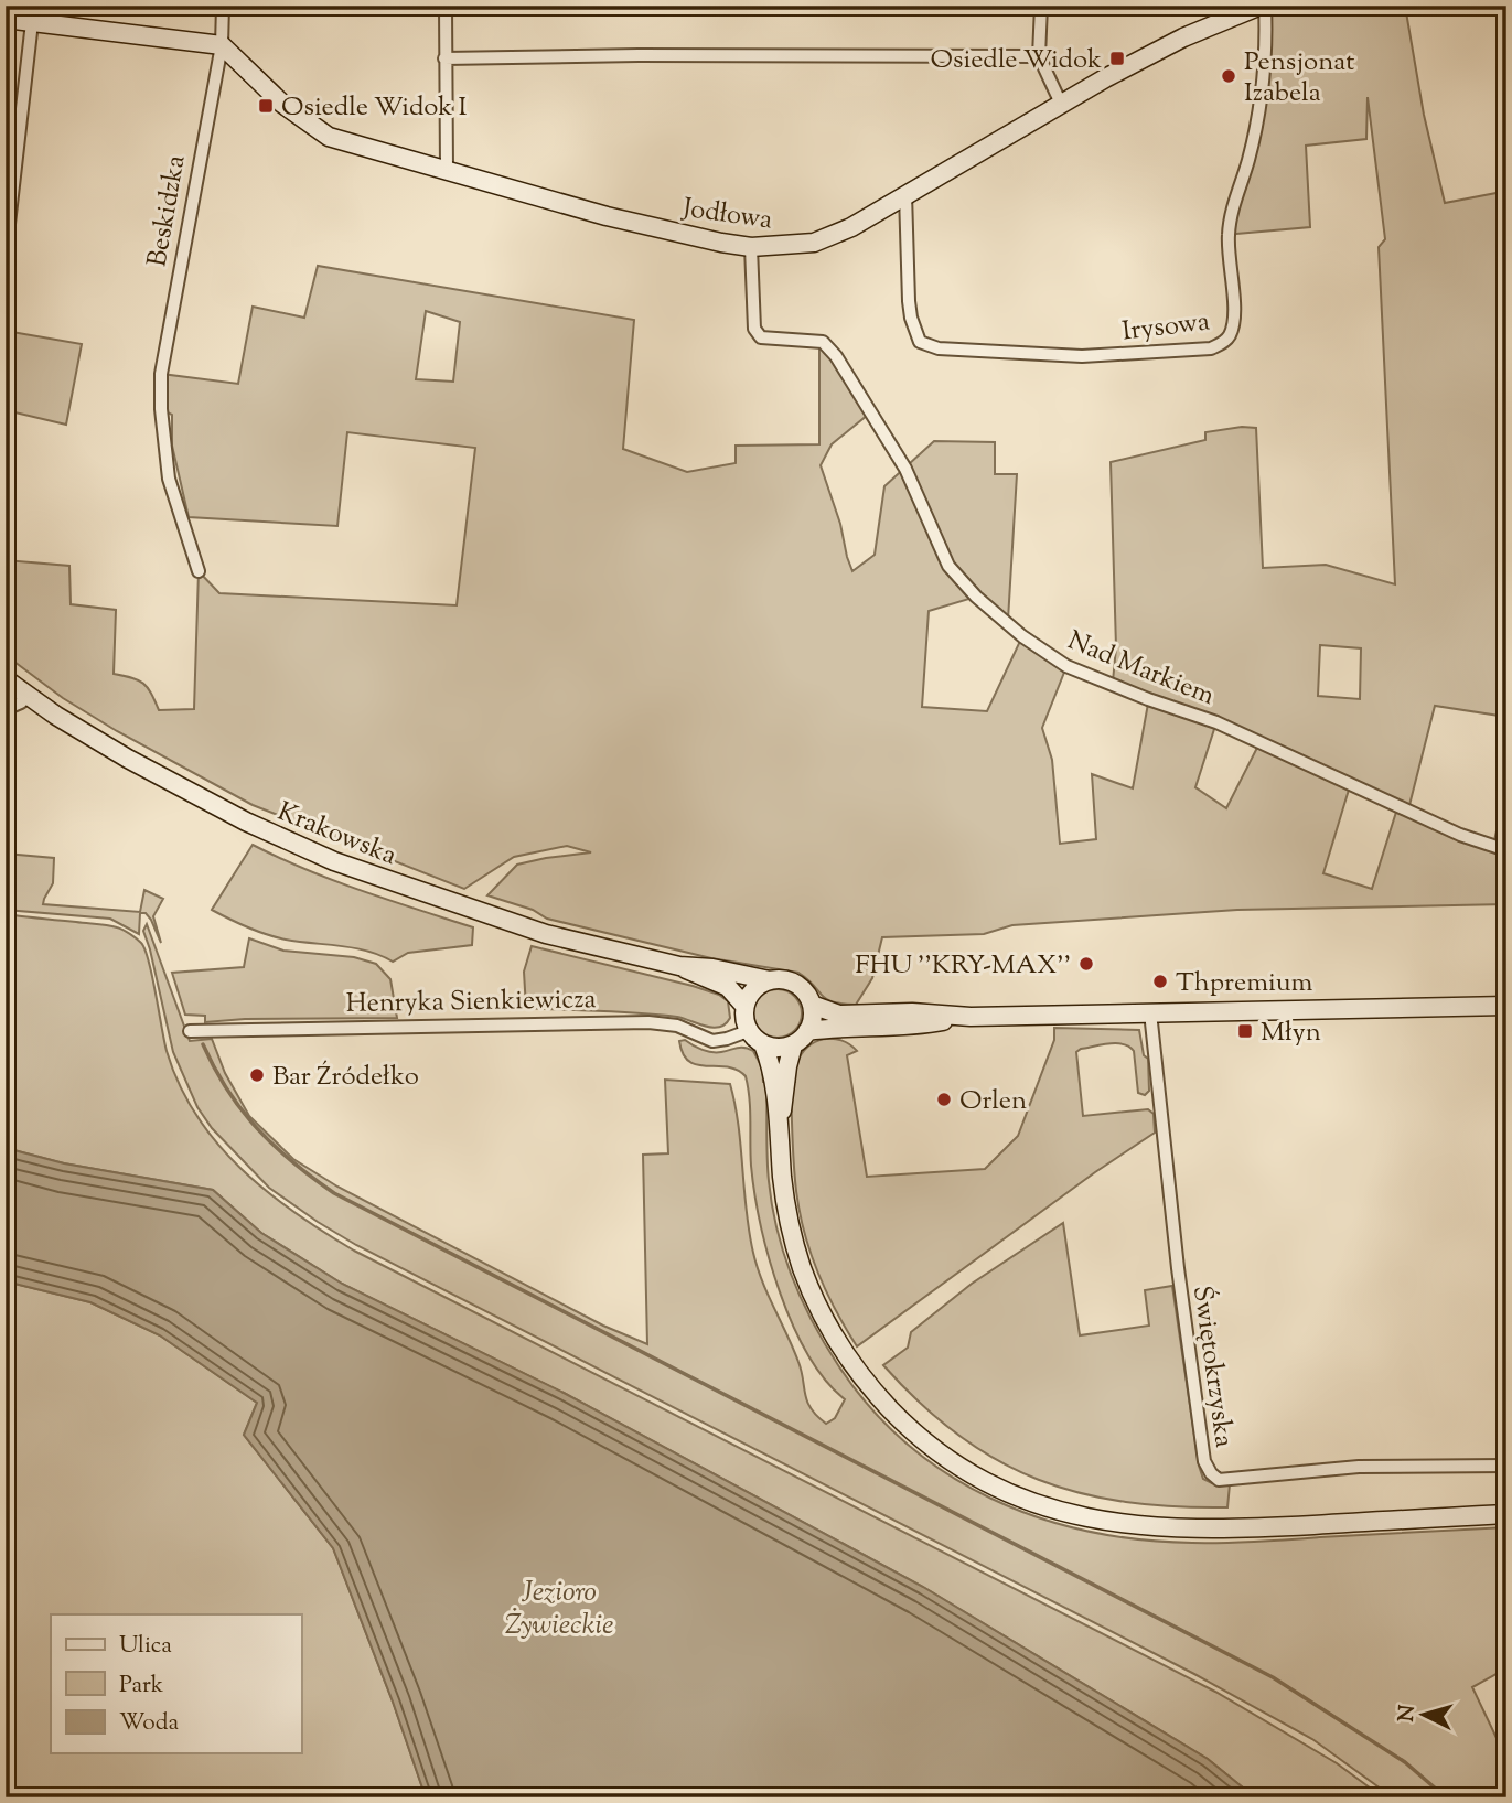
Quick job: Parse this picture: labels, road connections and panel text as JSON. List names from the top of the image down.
{
  "streets": {
    "main road": ["Jodłowa", "Krakowska"],
    "street": [
      "Beskidzka",
      "Irysowa",
      "Nad Markiem",
      "Henryka Sienkiewicza",
      "Świętokrzyska"
    ]
  },
  "crossings": [
    ["Beskidzka", "Jodłowa"],
    ["Jodłowa", "Irysowa"],
    ["Jodłowa", "Nad Markiem"],
    ["Krakowska", "Henryka Sienkiewicza"]
  ],
  "water": ["Jezioro Żywieckie"],
  "places": {
    "transit": ["Osiedle Widok", "Osiedle Widok I", "Młyn"],
    "other": [
      "Pensjonat Izabela",
      "FHU ''KRY-MAX''",
      "Thpremium",
      "Bar Źródełko",
      "Orlen"
    ]
  },
  "legend": ["Ulica", "Park", "Woda"],
  "north": "left"
}
